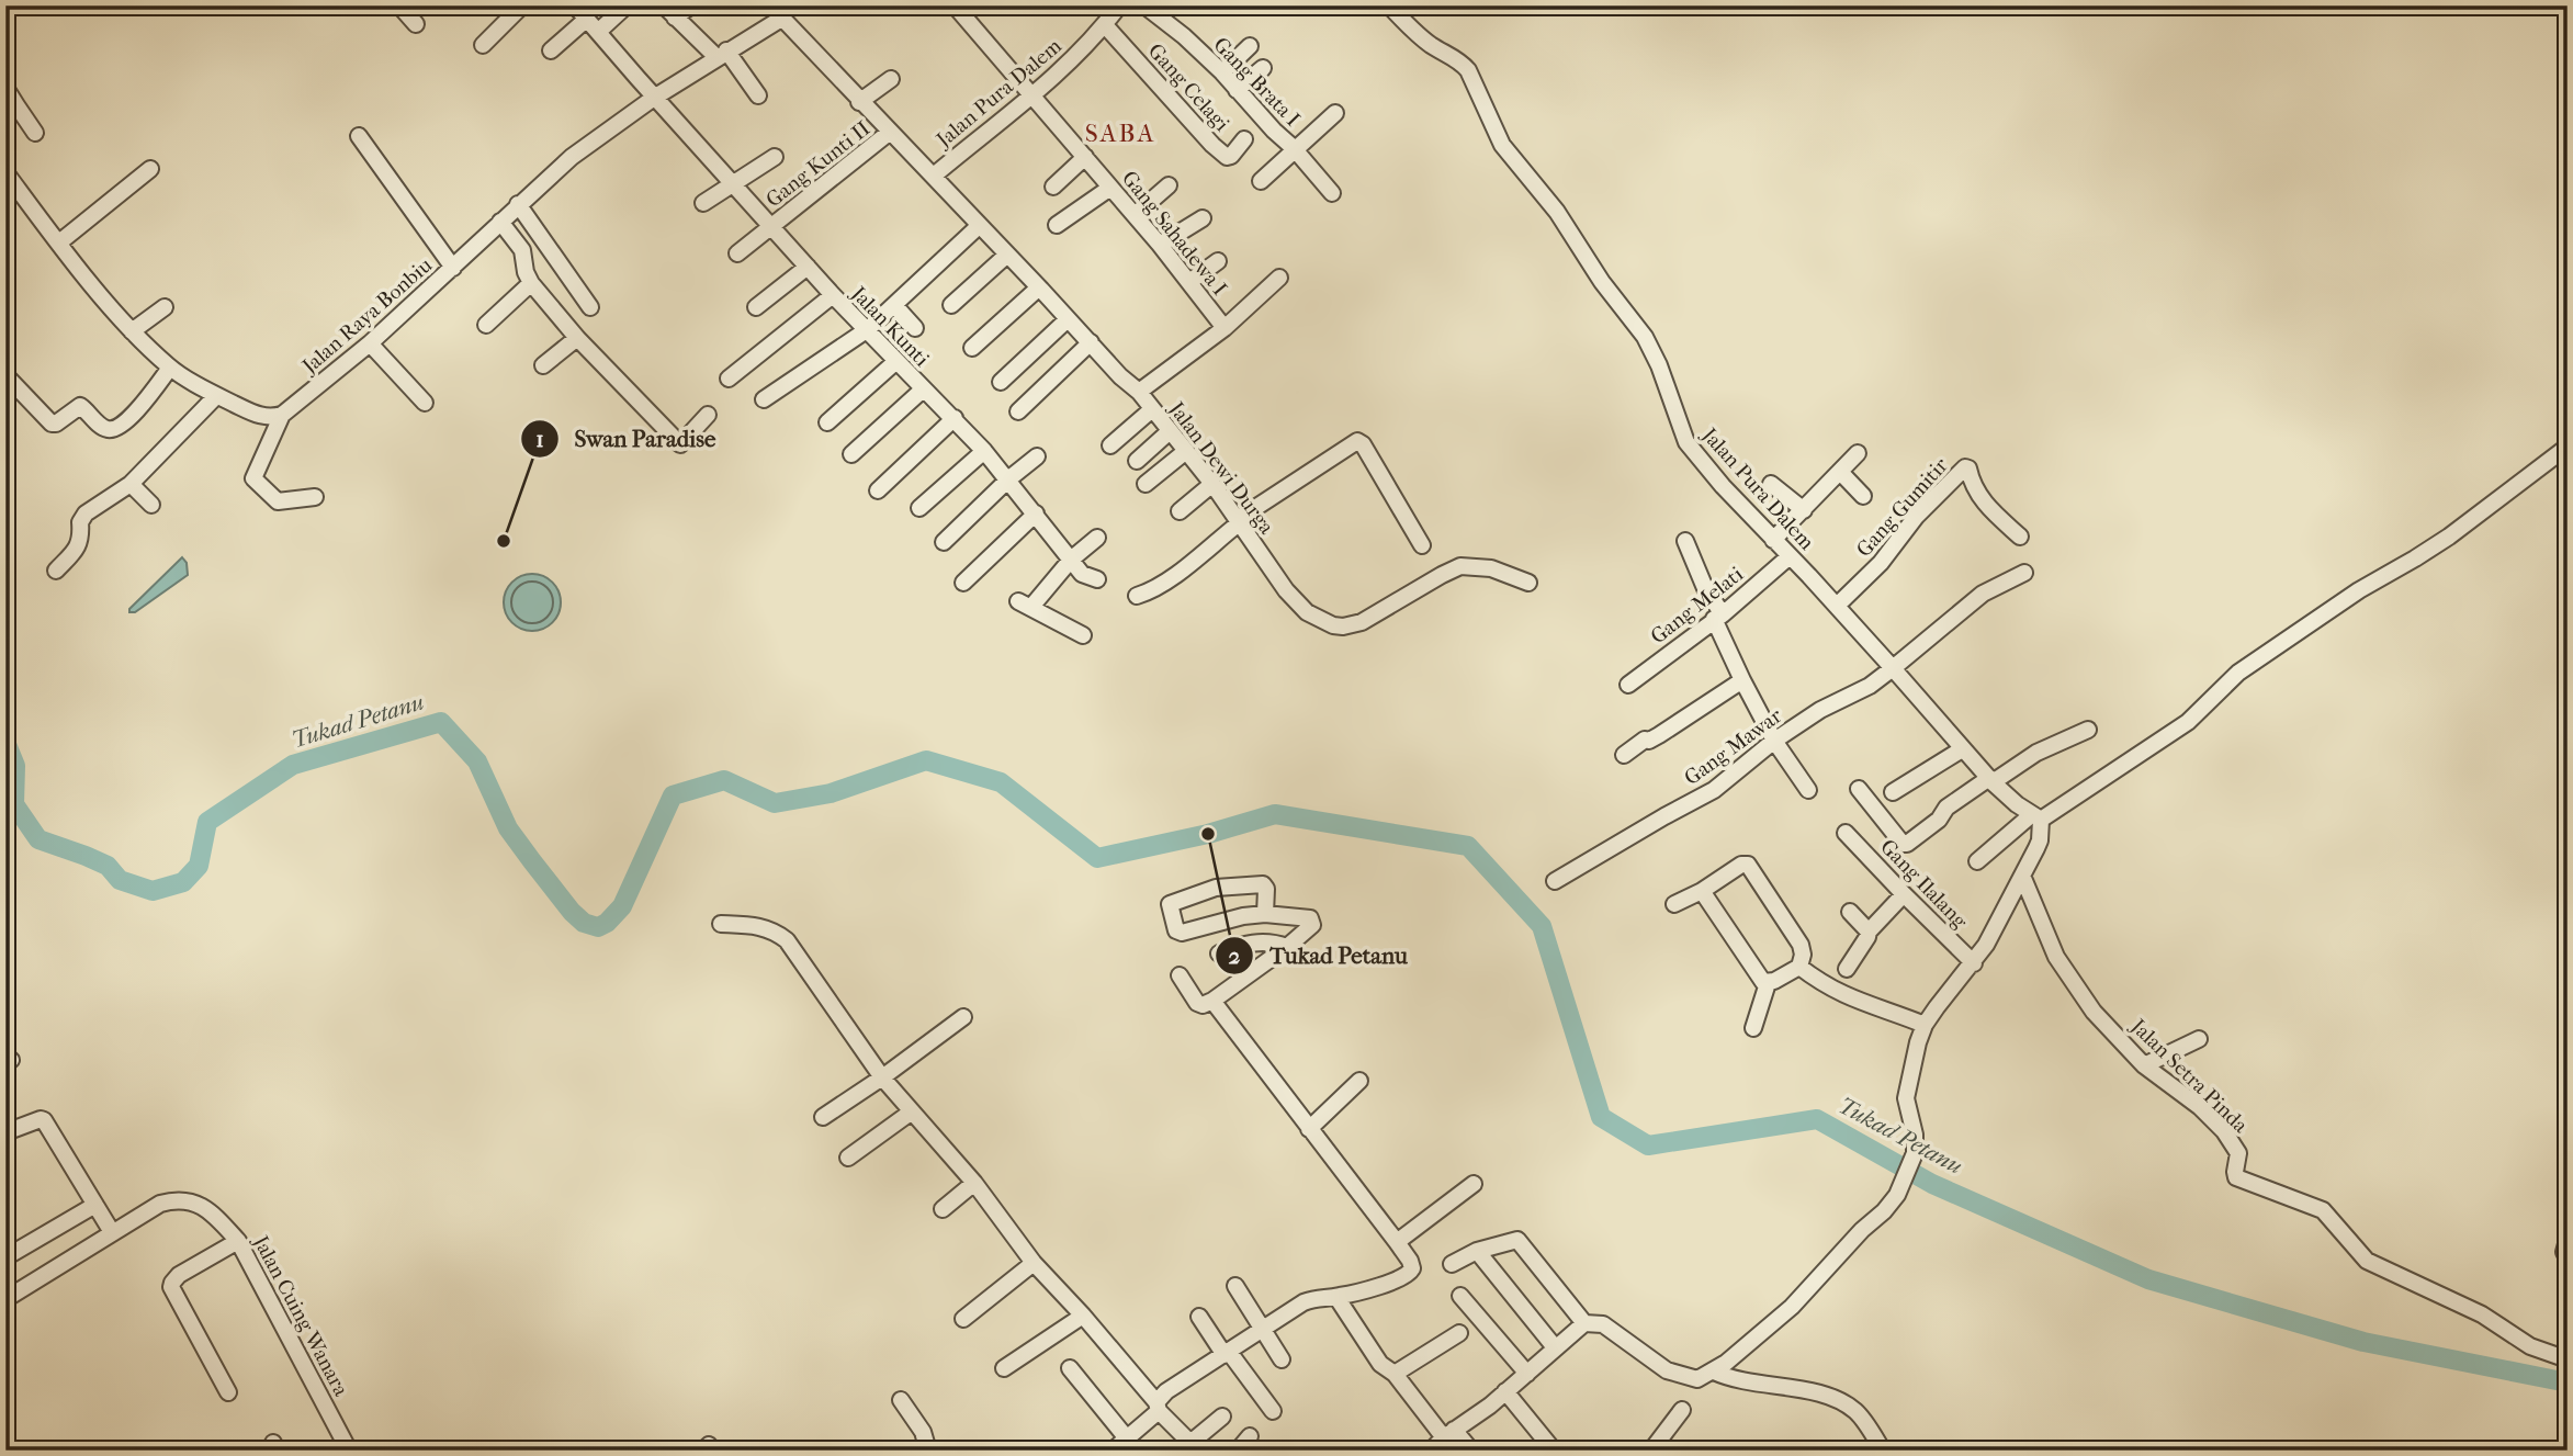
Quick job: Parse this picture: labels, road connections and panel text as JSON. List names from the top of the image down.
{
  "streets": {
    "street": [
      "Gang Brata I",
      "Gang Celagi",
      "Jalan Pura Dalem",
      "Gang Kunti II",
      "Gang Sahadewa I",
      "Jalan Raya Bonbiu",
      "Jalan Kunti",
      "Jalan Dewi Durga",
      "Gang Gumitir",
      "Gang Melati",
      "Gang Mawar",
      "Gang Ilalang",
      "Jalan Setra Pinda",
      "Jalan Cuing Wanara"
    ]
  },
  "crossings": [
    ["Gang Celagi", "Jalan Pura Dalem"],
    ["Jalan Pura Dalem", "Gang Sahadewa I"],
    ["Jalan Pura Dalem", "Jalan Dewi Durga"],
    ["Jalan Pura Dalem", "Gang Gumitir"],
    ["Jalan Pura Dalem", "Gang Melati"],
    ["Jalan Pura Dalem", "Gang Mawar"],
    ["Gang Kunti II", "Jalan Kunti"],
    ["Gang Kunti II", "Jalan Dewi Durga"],
    ["Jalan Raya Bonbiu", "Jalan Kunti"],
    ["Jalan Raya Bonbiu", "Jalan Dewi Durga"]
  ],
  "districts": ["SABA"],
  "water": ["Tukad Petanu"],
  "places": ["Swan Paradise", "Tukad Petanu"]
}
